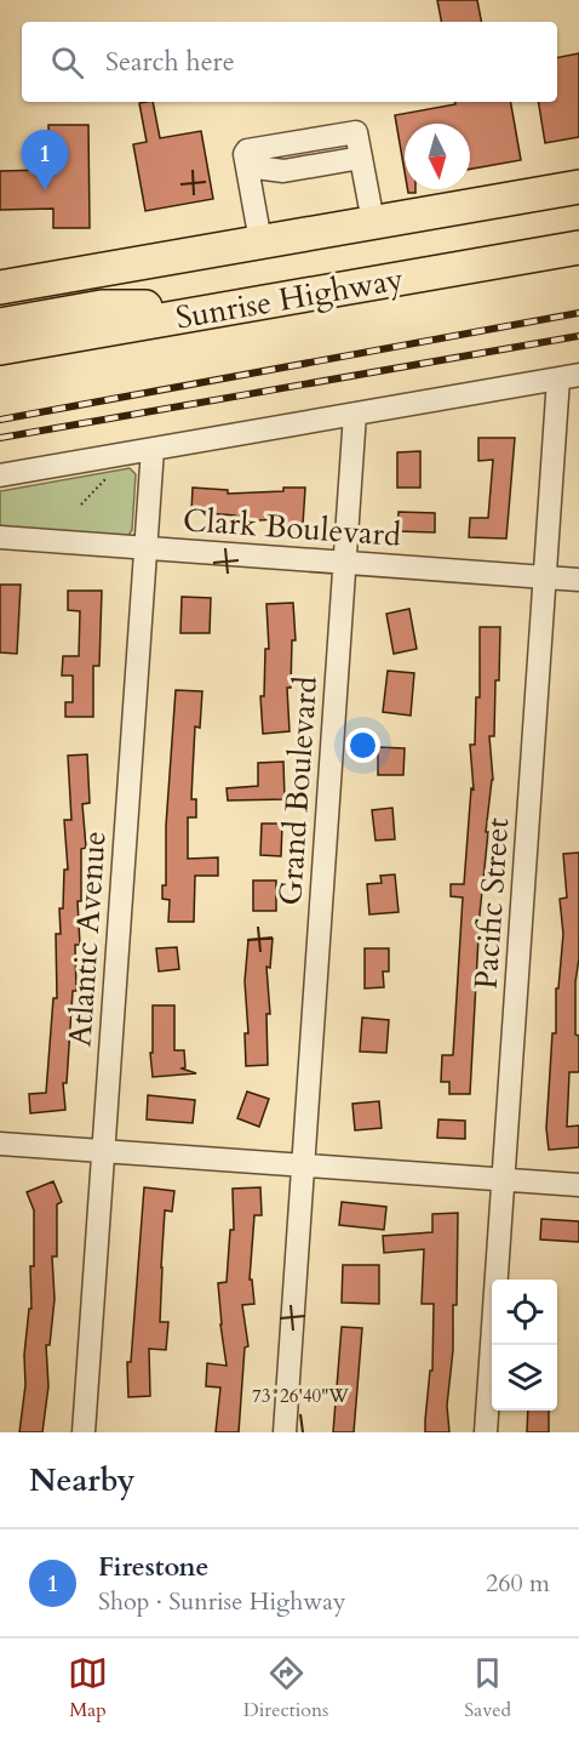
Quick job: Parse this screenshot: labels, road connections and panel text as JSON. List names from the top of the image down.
{
  "streets": {
    "highway": ["Sunrise Highway"],
    "street": [
      "Clark Boulevard",
      "Grand Boulevard",
      "Pacific Street",
      "Atlantic Avenue"
    ]
  },
  "crossings": [
    ["Clark Boulevard", "Grand Boulevard"],
    ["Clark Boulevard", "Pacific Street"],
    ["Clark Boulevard", "Atlantic Avenue"]
  ],
  "north": "bottom",
  "page": {
    "search": "Search here",
    "pins": "1",
    "heading": "Nearby",
    "list": [
      {
        "mark": "1",
        "name": "Firestone",
        "note": "Shop · Sunrise Highway",
        "value": "260 m"
      }
    ],
    "nav": ["Map", "Directions", "Saved"]
  },
  "coordinates": ["73°26'40\"W"]
}
